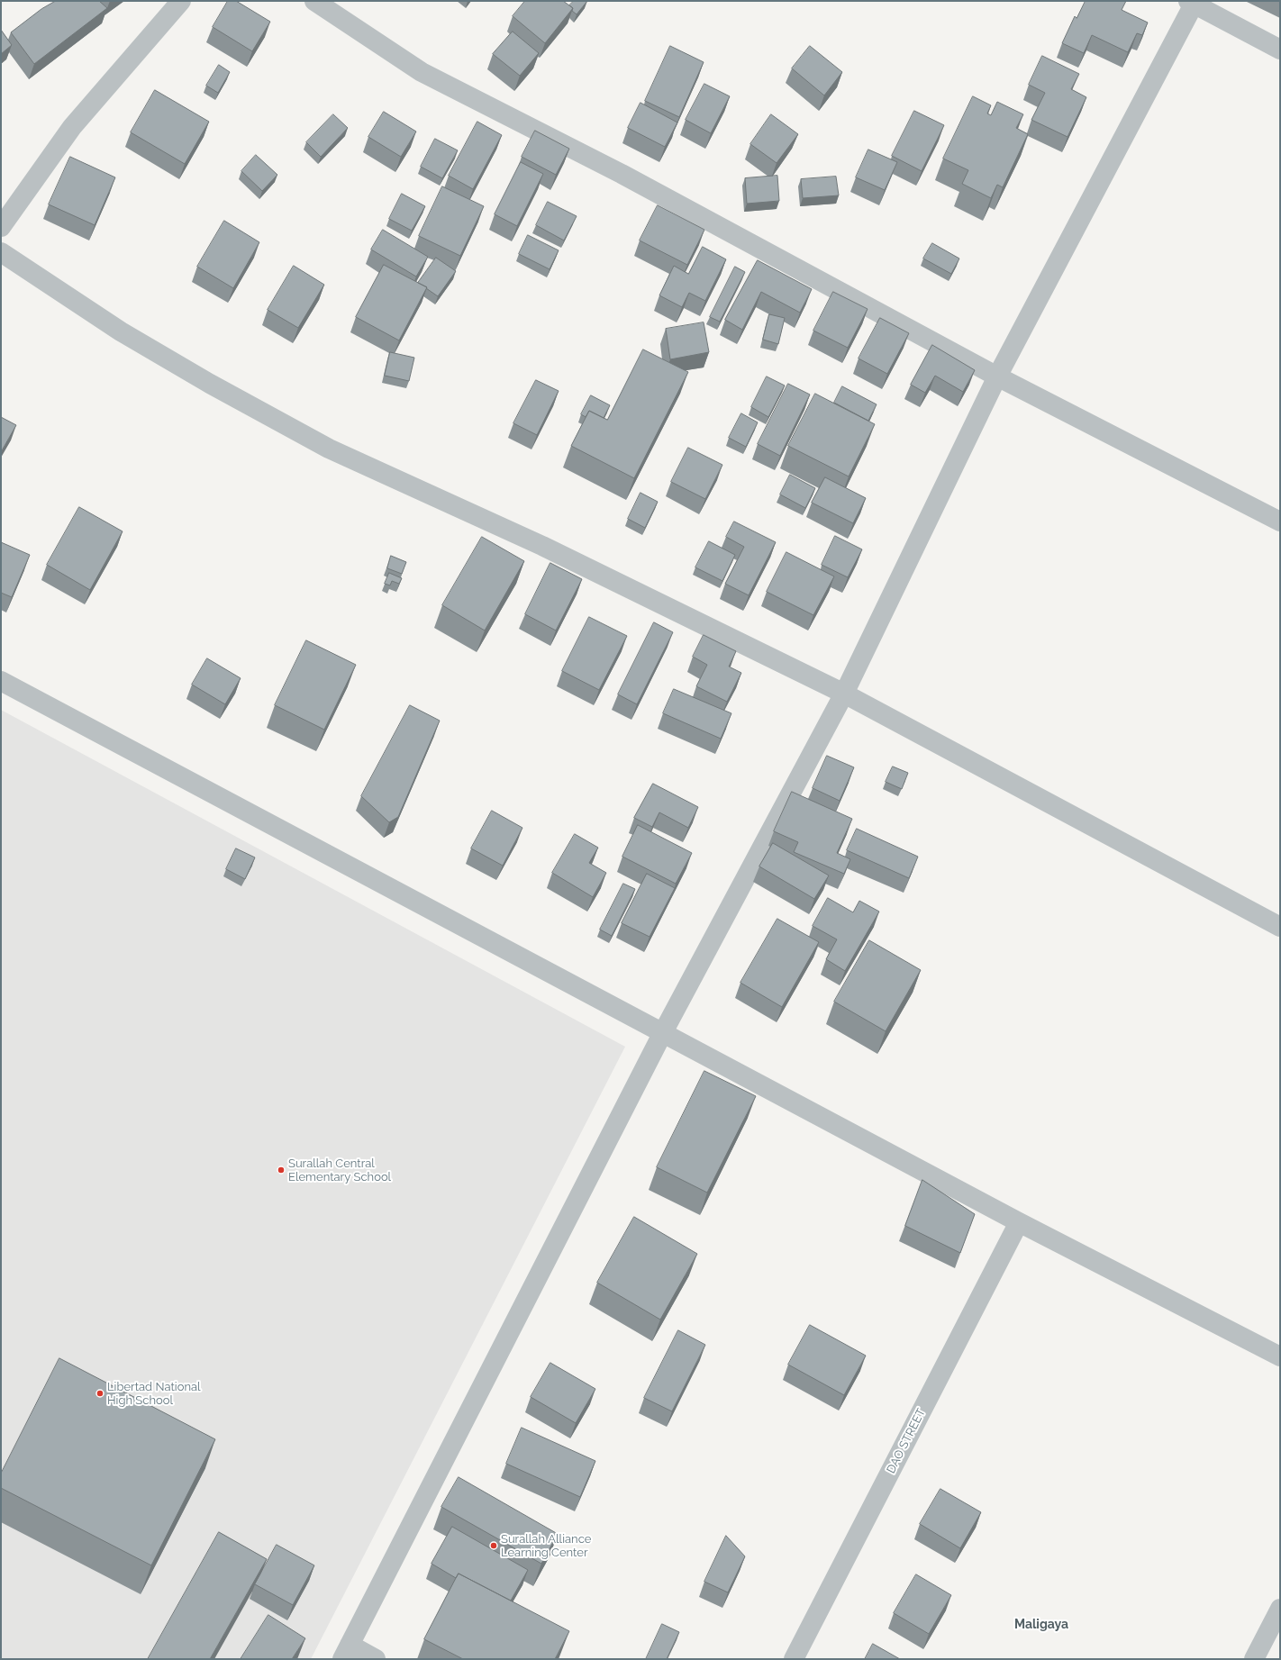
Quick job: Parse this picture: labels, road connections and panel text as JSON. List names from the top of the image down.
{
  "streets": {
    "street": ["DAO STREET"]
  },
  "districts": ["Maligaya"],
  "places": ["Surallah Central Elementary School", "Libertad National High School", "Surallah Alliance Learning Center"]
}
